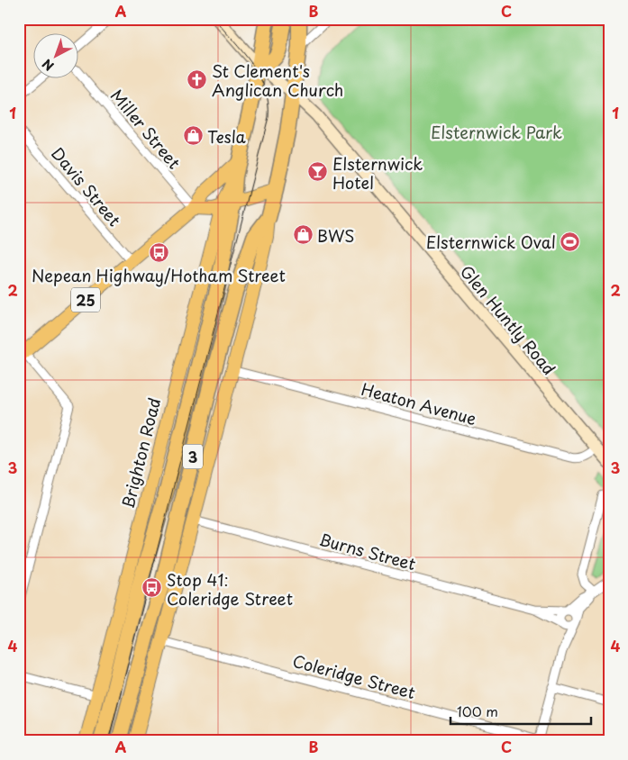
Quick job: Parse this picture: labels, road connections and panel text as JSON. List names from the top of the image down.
{
  "streets": {
    "highway": ["Brighton Road", "3"],
    "main road": ["25", "Glen Huntly Road"],
    "street": [
      "Miller Street",
      "Davis Street",
      "Heaton Avenue",
      "Burns Street",
      "Coleridge Street"
    ]
  },
  "crossings": [
    ["Miller Street", "25"],
    ["Davis Street", "25"],
    ["25", "Brighton Road"],
    ["Glen Huntly Road", "Heaton Avenue"],
    ["Glen Huntly Road", "Brighton Road"],
    ["Glen Huntly Road", "3"],
    ["Brighton Road", "3"]
  ],
  "parks": ["Elsternwick Park"],
  "places": {
    "church": ["St Clement's Anglican Church"],
    "shop": ["Tesla", "BWS"],
    "bar": ["Elsternwick Hotel"],
    "sports": ["Elsternwick Oval"],
    "bus stop": ["Nepean Highway/Hotham Street", "Stop 41: Coleridge Street"]
  },
  "scale_bar": "100 m",
  "north": "bottom left",
  "grid": {
    "columns": ["A", "B", "C"],
    "rows": [
      "1",
      "2",
      "3",
      "4"
    ]
  }
}
